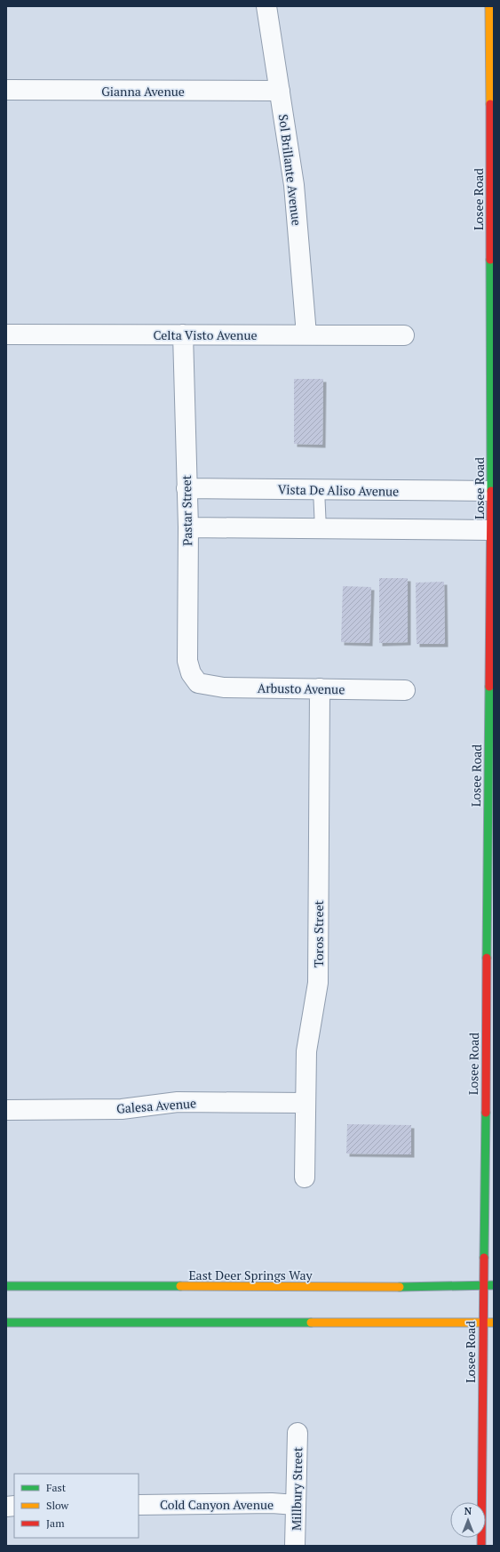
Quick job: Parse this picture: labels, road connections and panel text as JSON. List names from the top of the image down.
{
  "streets": {
    "main road": ["Losee Road", "East Deer Springs Way"],
    "street": [
      "Gianna Avenue",
      "Sol Brillante Avenue",
      "Celta Visto Avenue",
      "Vista De Aliso Avenue",
      "Pastar Street",
      "Arbusto Avenue",
      "Toros Street",
      "Galesa Avenue",
      "Millbury Street",
      "Cold Canyon Avenue"
    ]
  },
  "crossings": [
    ["Gianna Avenue", "Sol Brillante Avenue"],
    ["Sol Brillante Avenue", "Celta Visto Avenue"],
    ["Losee Road", "Vista De Aliso Avenue"],
    ["Losee Road", "East Deer Springs Way"],
    ["Celta Visto Avenue", "Pastar Street"],
    ["Vista De Aliso Avenue", "Pastar Street"],
    ["Pastar Street", "Arbusto Avenue"],
    ["Arbusto Avenue", "Toros Street"],
    ["Toros Street", "Galesa Avenue"],
    ["Millbury Street", "Cold Canyon Avenue"]
  ],
  "legend": ["Fast", "Slow", "Jam"],
  "north": "top"
}
